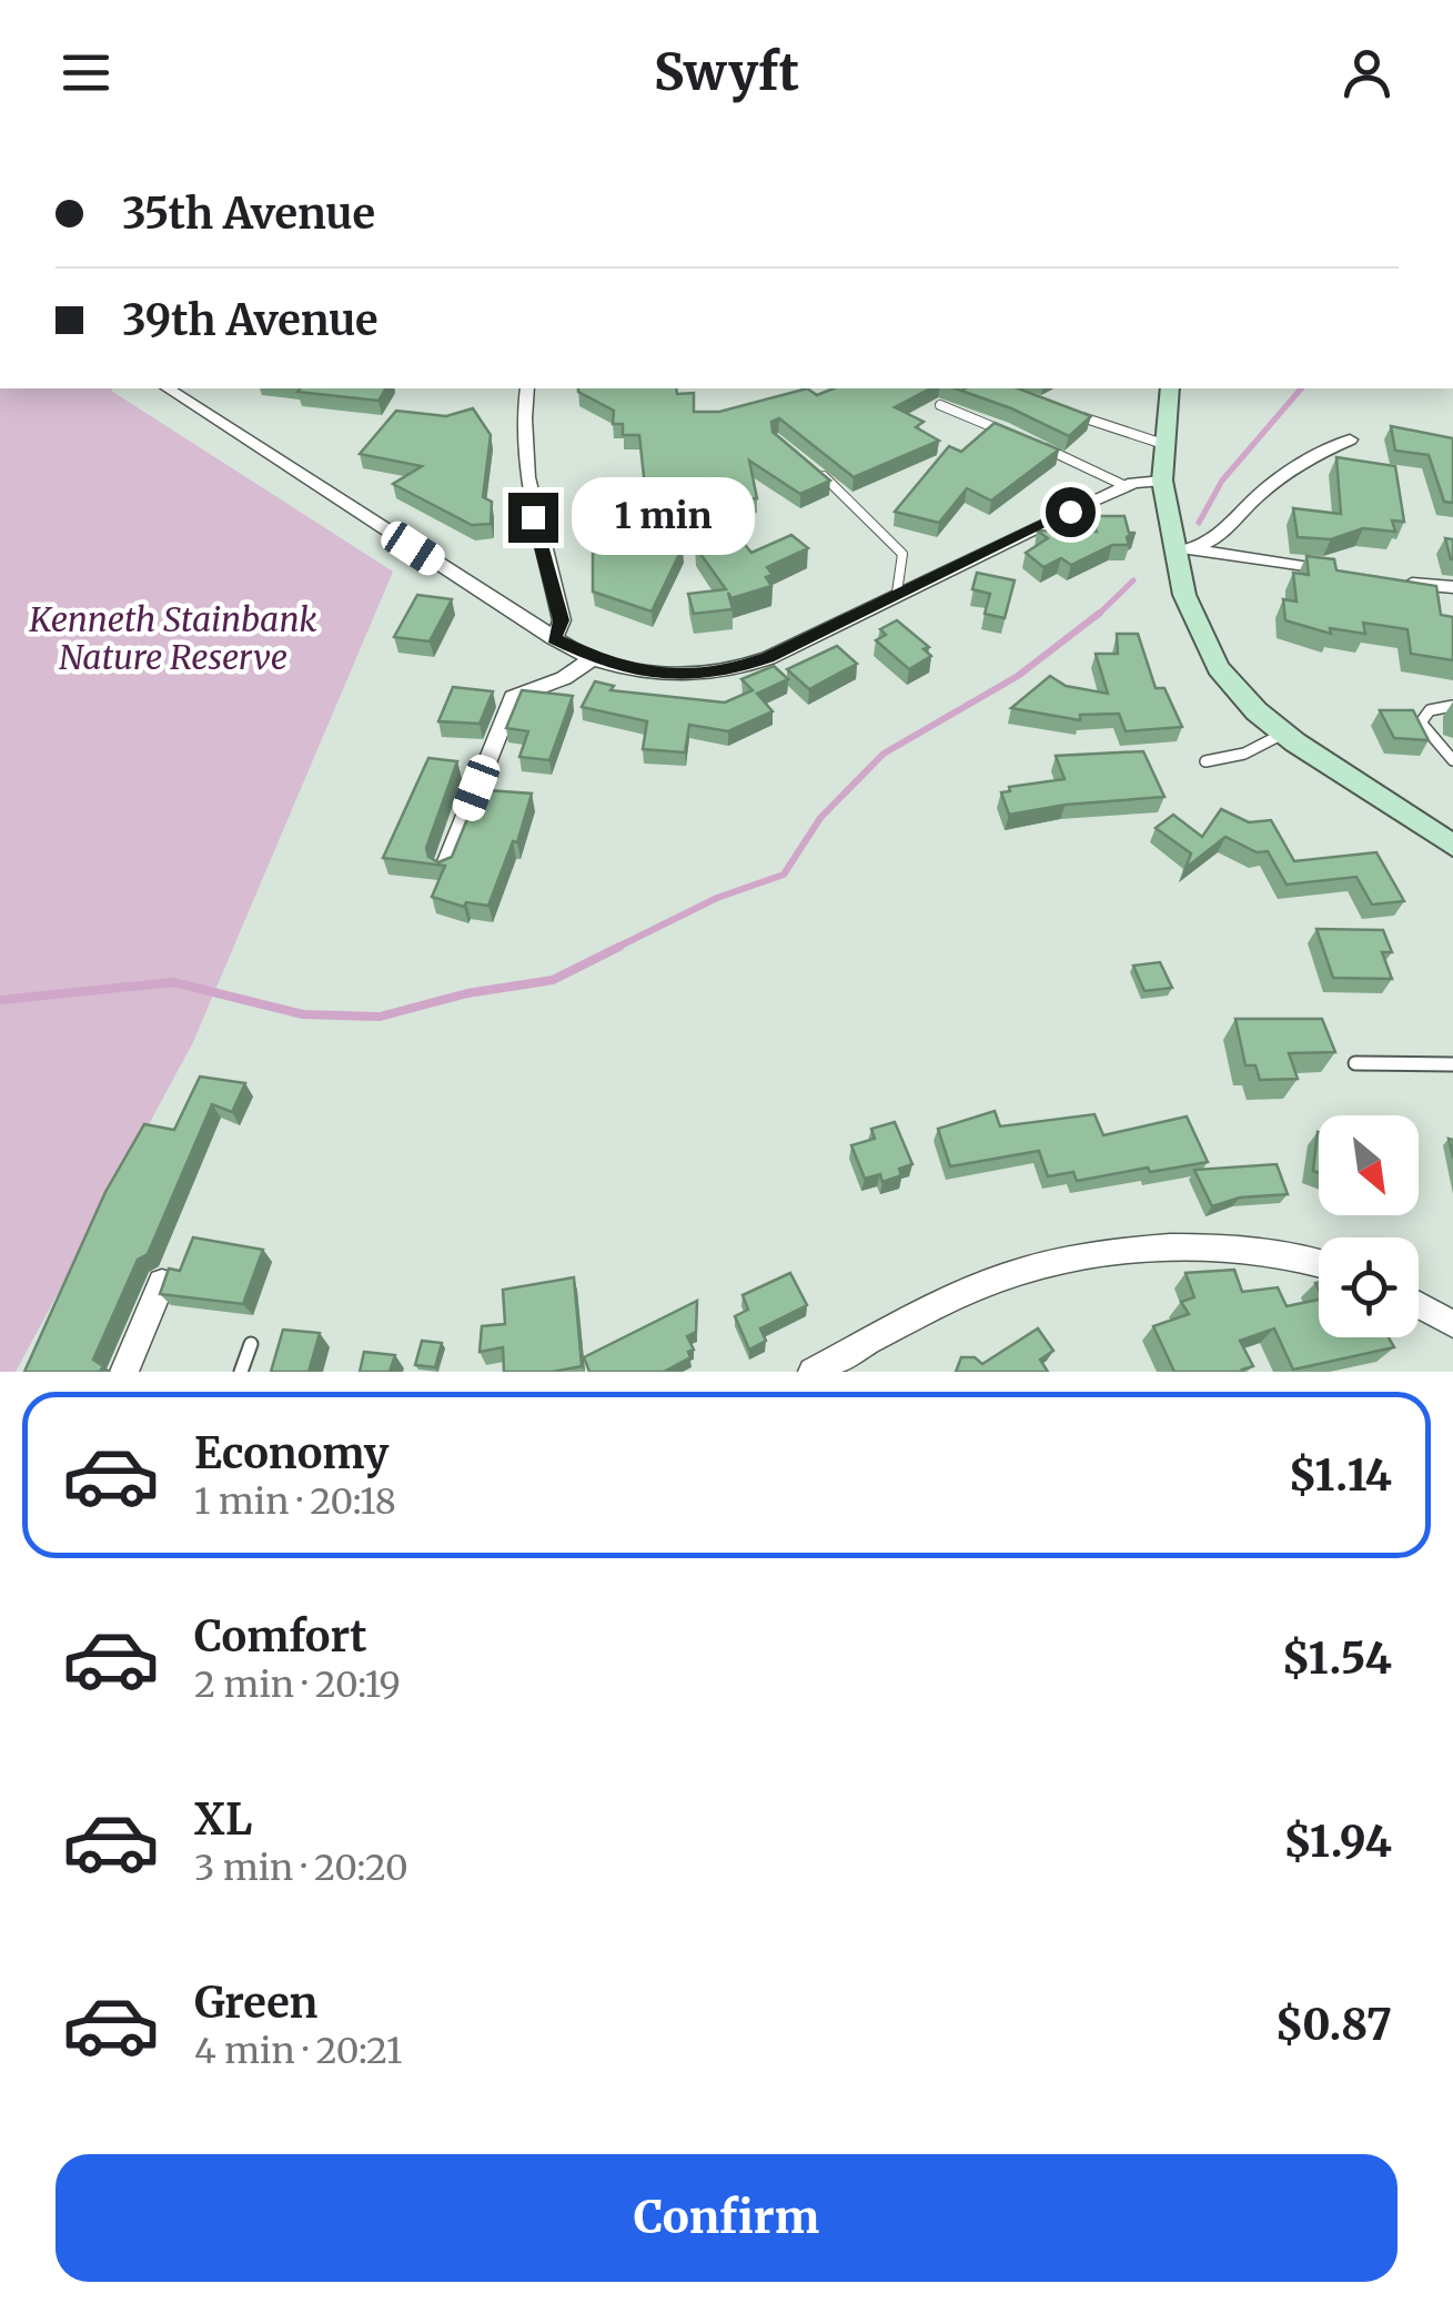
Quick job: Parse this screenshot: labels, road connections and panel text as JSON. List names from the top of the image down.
{
  "parks": ["Kenneth Stainbank Nature Reserve"],
  "north": "bottom right",
  "page": {
    "header": "Swyft",
    "banner": ["35th Avenue", "39th Avenue"],
    "bubble": "1 min",
    "list": [
      {
        "name": "Economy",
        "note": "1 min · 20:18",
        "value": "$1.14"
      },
      {
        "name": "Comfort",
        "note": "2 min · 20:19",
        "value": "$1.54"
      },
      {
        "name": "XL",
        "note": "3 min · 20:20",
        "value": "$1.94"
      },
      {
        "name": "Green",
        "note": "4 min · 20:21",
        "value": "$0.87"
      }
    ],
    "buttons": "Confirm"
  }
}
